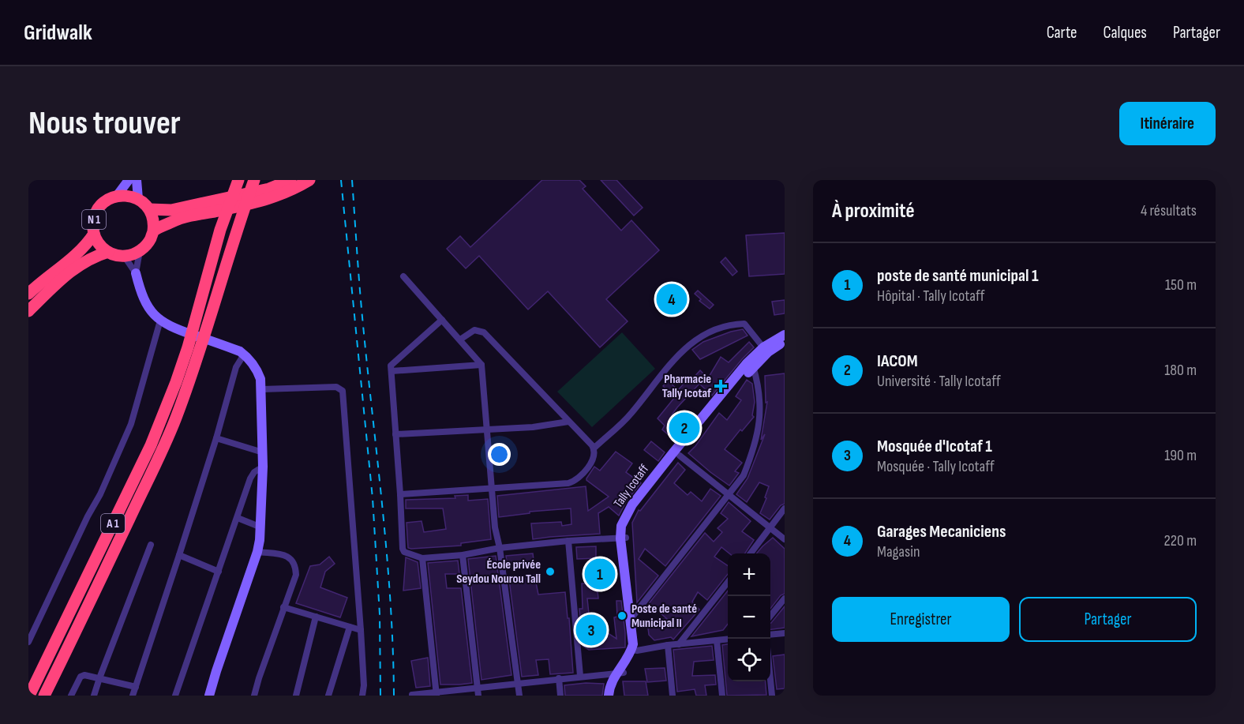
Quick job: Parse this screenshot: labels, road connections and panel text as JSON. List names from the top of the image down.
{
  "streets": {
    "highway": ["N 1", "A 1"],
    "street": ["Tally Icotaff"]
  },
  "places": {
    "health": ["Pharmacie Tally Icotaf"],
    "other": ["École privée Seydou Nourou Tall", "Poste de santé Municipal II"]
  },
  "page": {
    "header": "Gridwalk",
    "nav": ["Carte", "Calques", "Partager"],
    "buttons": [
      "Itinéraire",
      ["Enregistrer", "Partager"]
    ],
    "title": "Nous trouver",
    "heading": ["À proximité", "4 résultats"],
    "list": [
      {
        "mark": "1",
        "name": "poste de santé municipal 1",
        "note": "Hôpital · Tally Icotaff",
        "value": "150 m"
      },
      {
        "mark": "2",
        "name": "IACOM",
        "note": "Université · Tally Icotaff",
        "value": "180 m"
      },
      {
        "mark": "3",
        "name": "Mosquée d'Icotaf 1",
        "note": "Mosquée · Tally Icotaff",
        "value": "190 m"
      },
      {
        "mark": "4",
        "name": "Garages Mecaniciens",
        "note": "Magasin",
        "value": "220 m"
      }
    ],
    "pins": [
      "4",
      "2",
      "1",
      "3"
    ],
    "map_buttons": ["+", "−"]
  }
}
